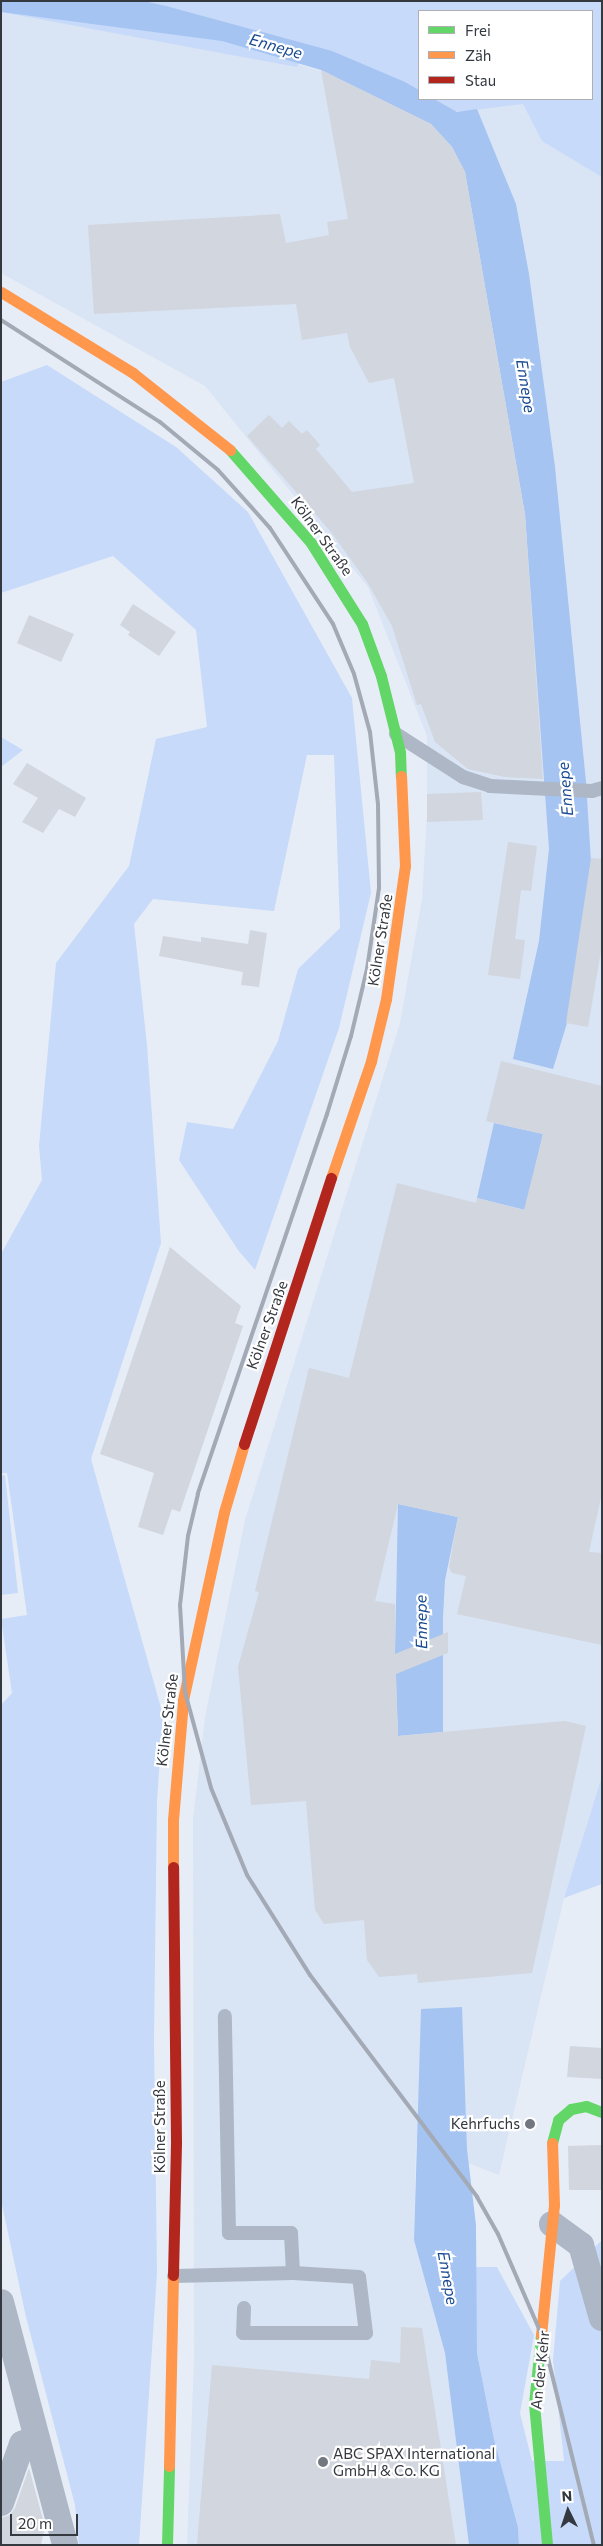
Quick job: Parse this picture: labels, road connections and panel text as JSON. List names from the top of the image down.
{
  "streets": {
    "main road": ["Kölner Straße", "An der Kehr"]
  },
  "water": ["Ennepe"],
  "places": ["Kehrfuchs", "ABC SPAX International GmbH & Co. KG"],
  "legend": ["Frei", "Zäh", "Stau"],
  "scale_bar": "20 m",
  "north": "top"
}
